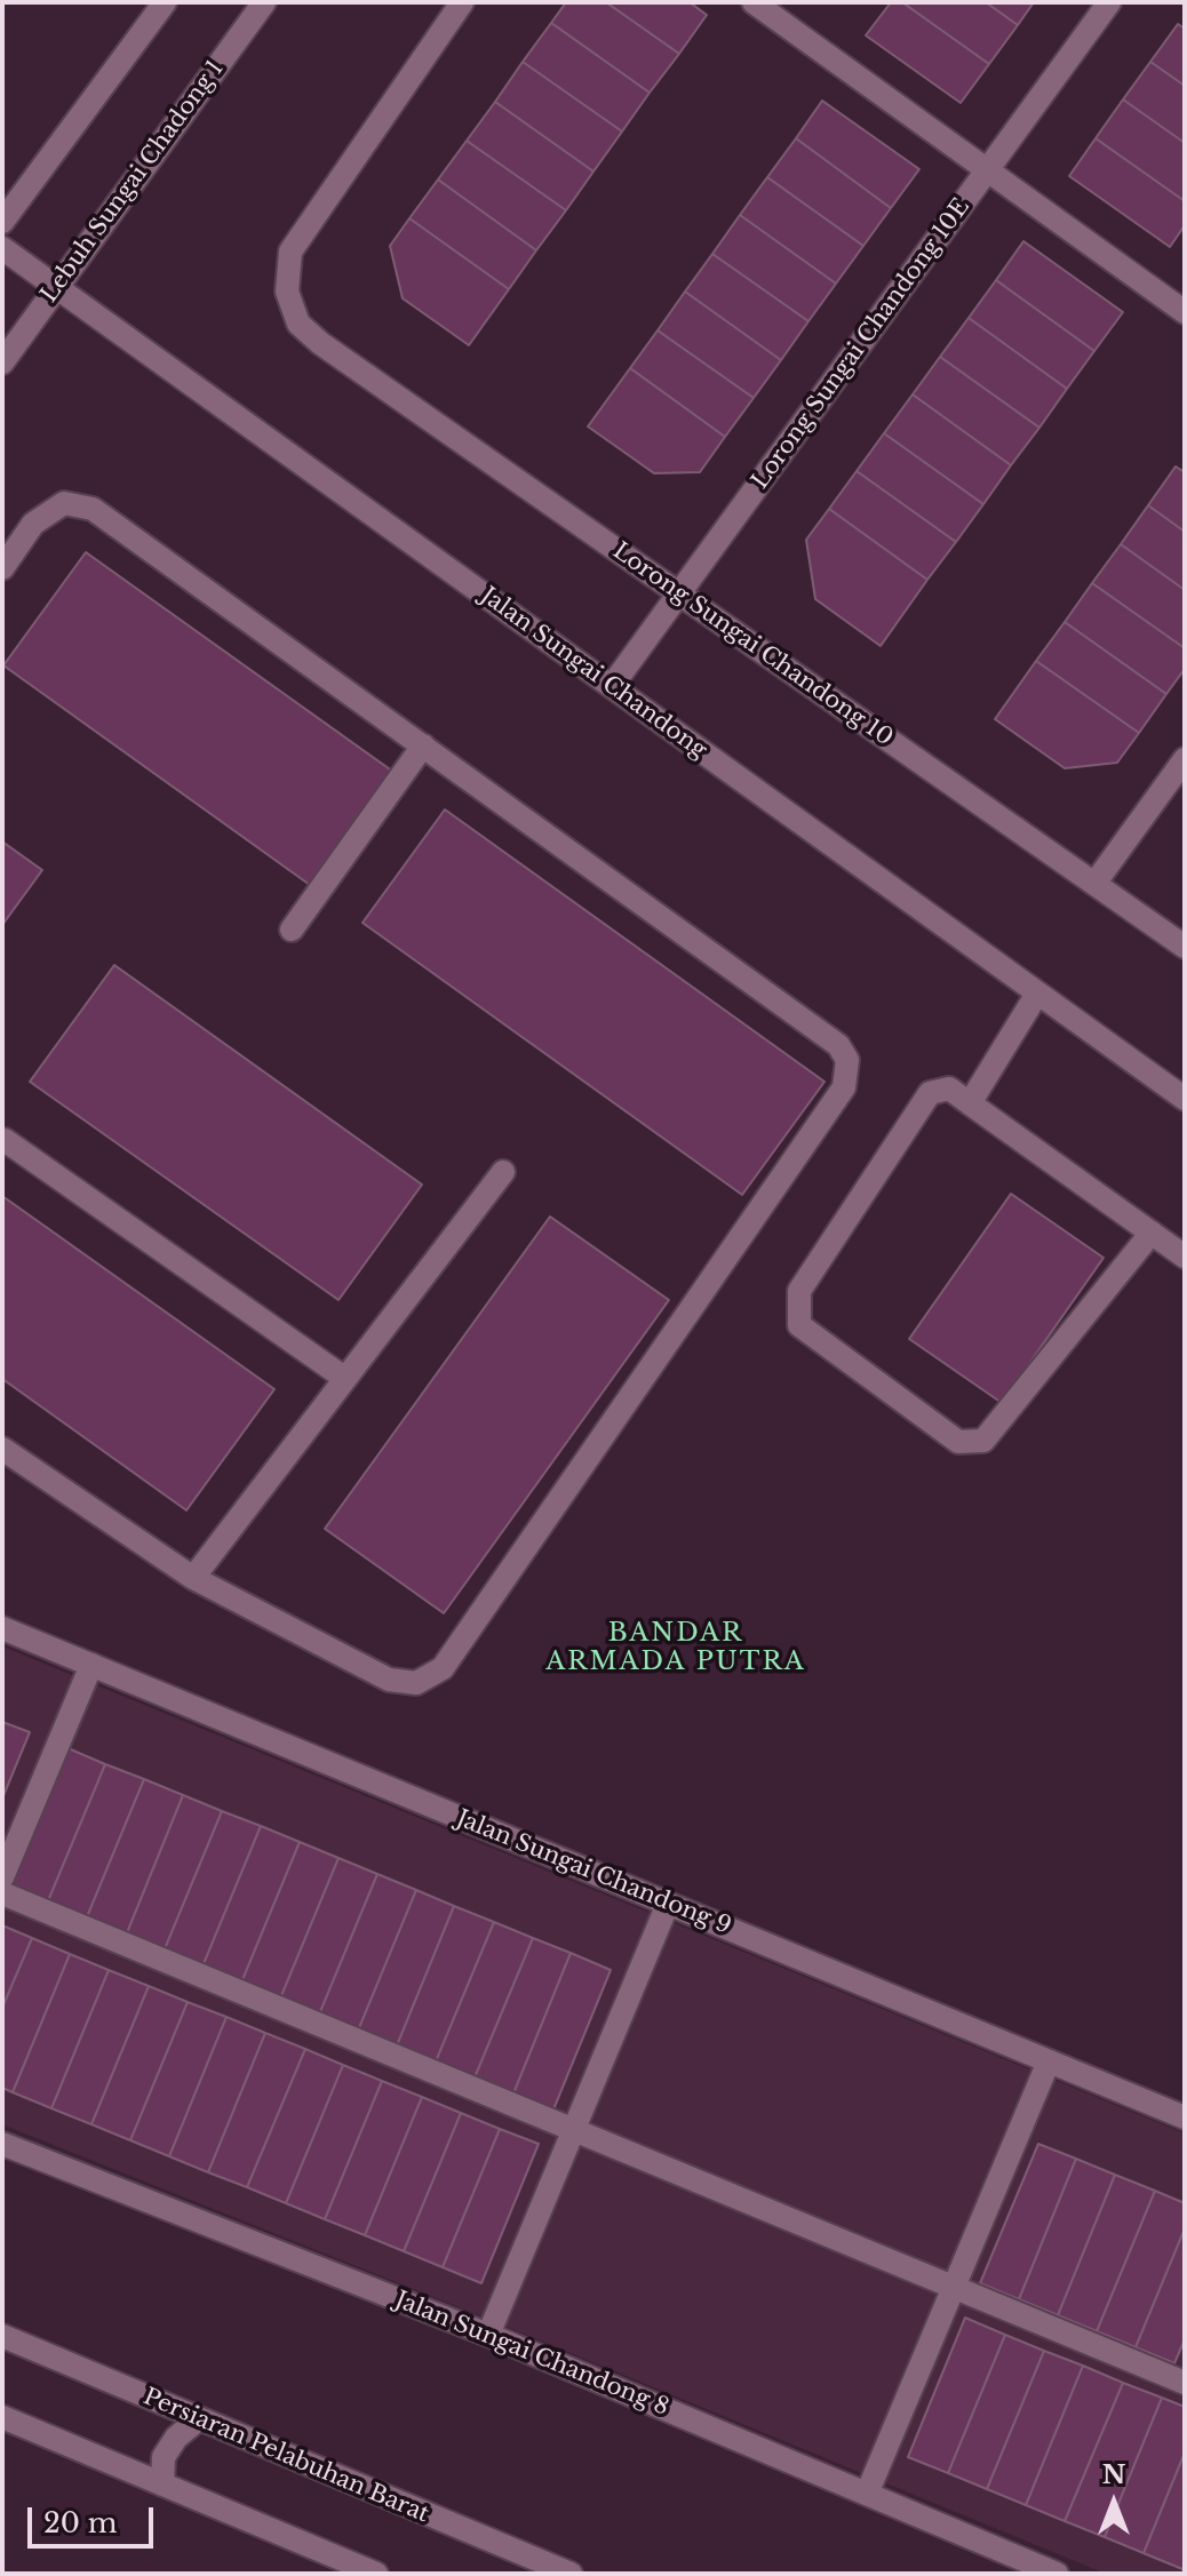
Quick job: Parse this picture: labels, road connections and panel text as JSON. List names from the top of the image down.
{
  "streets": {
    "street": [
      "Lebuh Sungai Chadong 1",
      "Lorong Sungai Chandong 10E",
      "Lorong Sungai Chandong 10",
      "Jalan Sungai Chandong",
      "Jalan Sungai Chandong 9",
      "Jalan Sungai Chandong 8",
      "Persiaran Pelabuhan Barat"
    ]
  },
  "crossings": [
    ["Lebuh Sungai Chadong 1", "Jalan Sungai Chandong"],
    ["Lorong Sungai Chandong 10E", "Lorong Sungai Chandong 10"],
    ["Lorong Sungai Chandong 10E", "Jalan Sungai Chandong"]
  ],
  "districts": ["BANDAR ARMADA PUTRA"],
  "scale_bar": "20 m",
  "north": "top"
}
